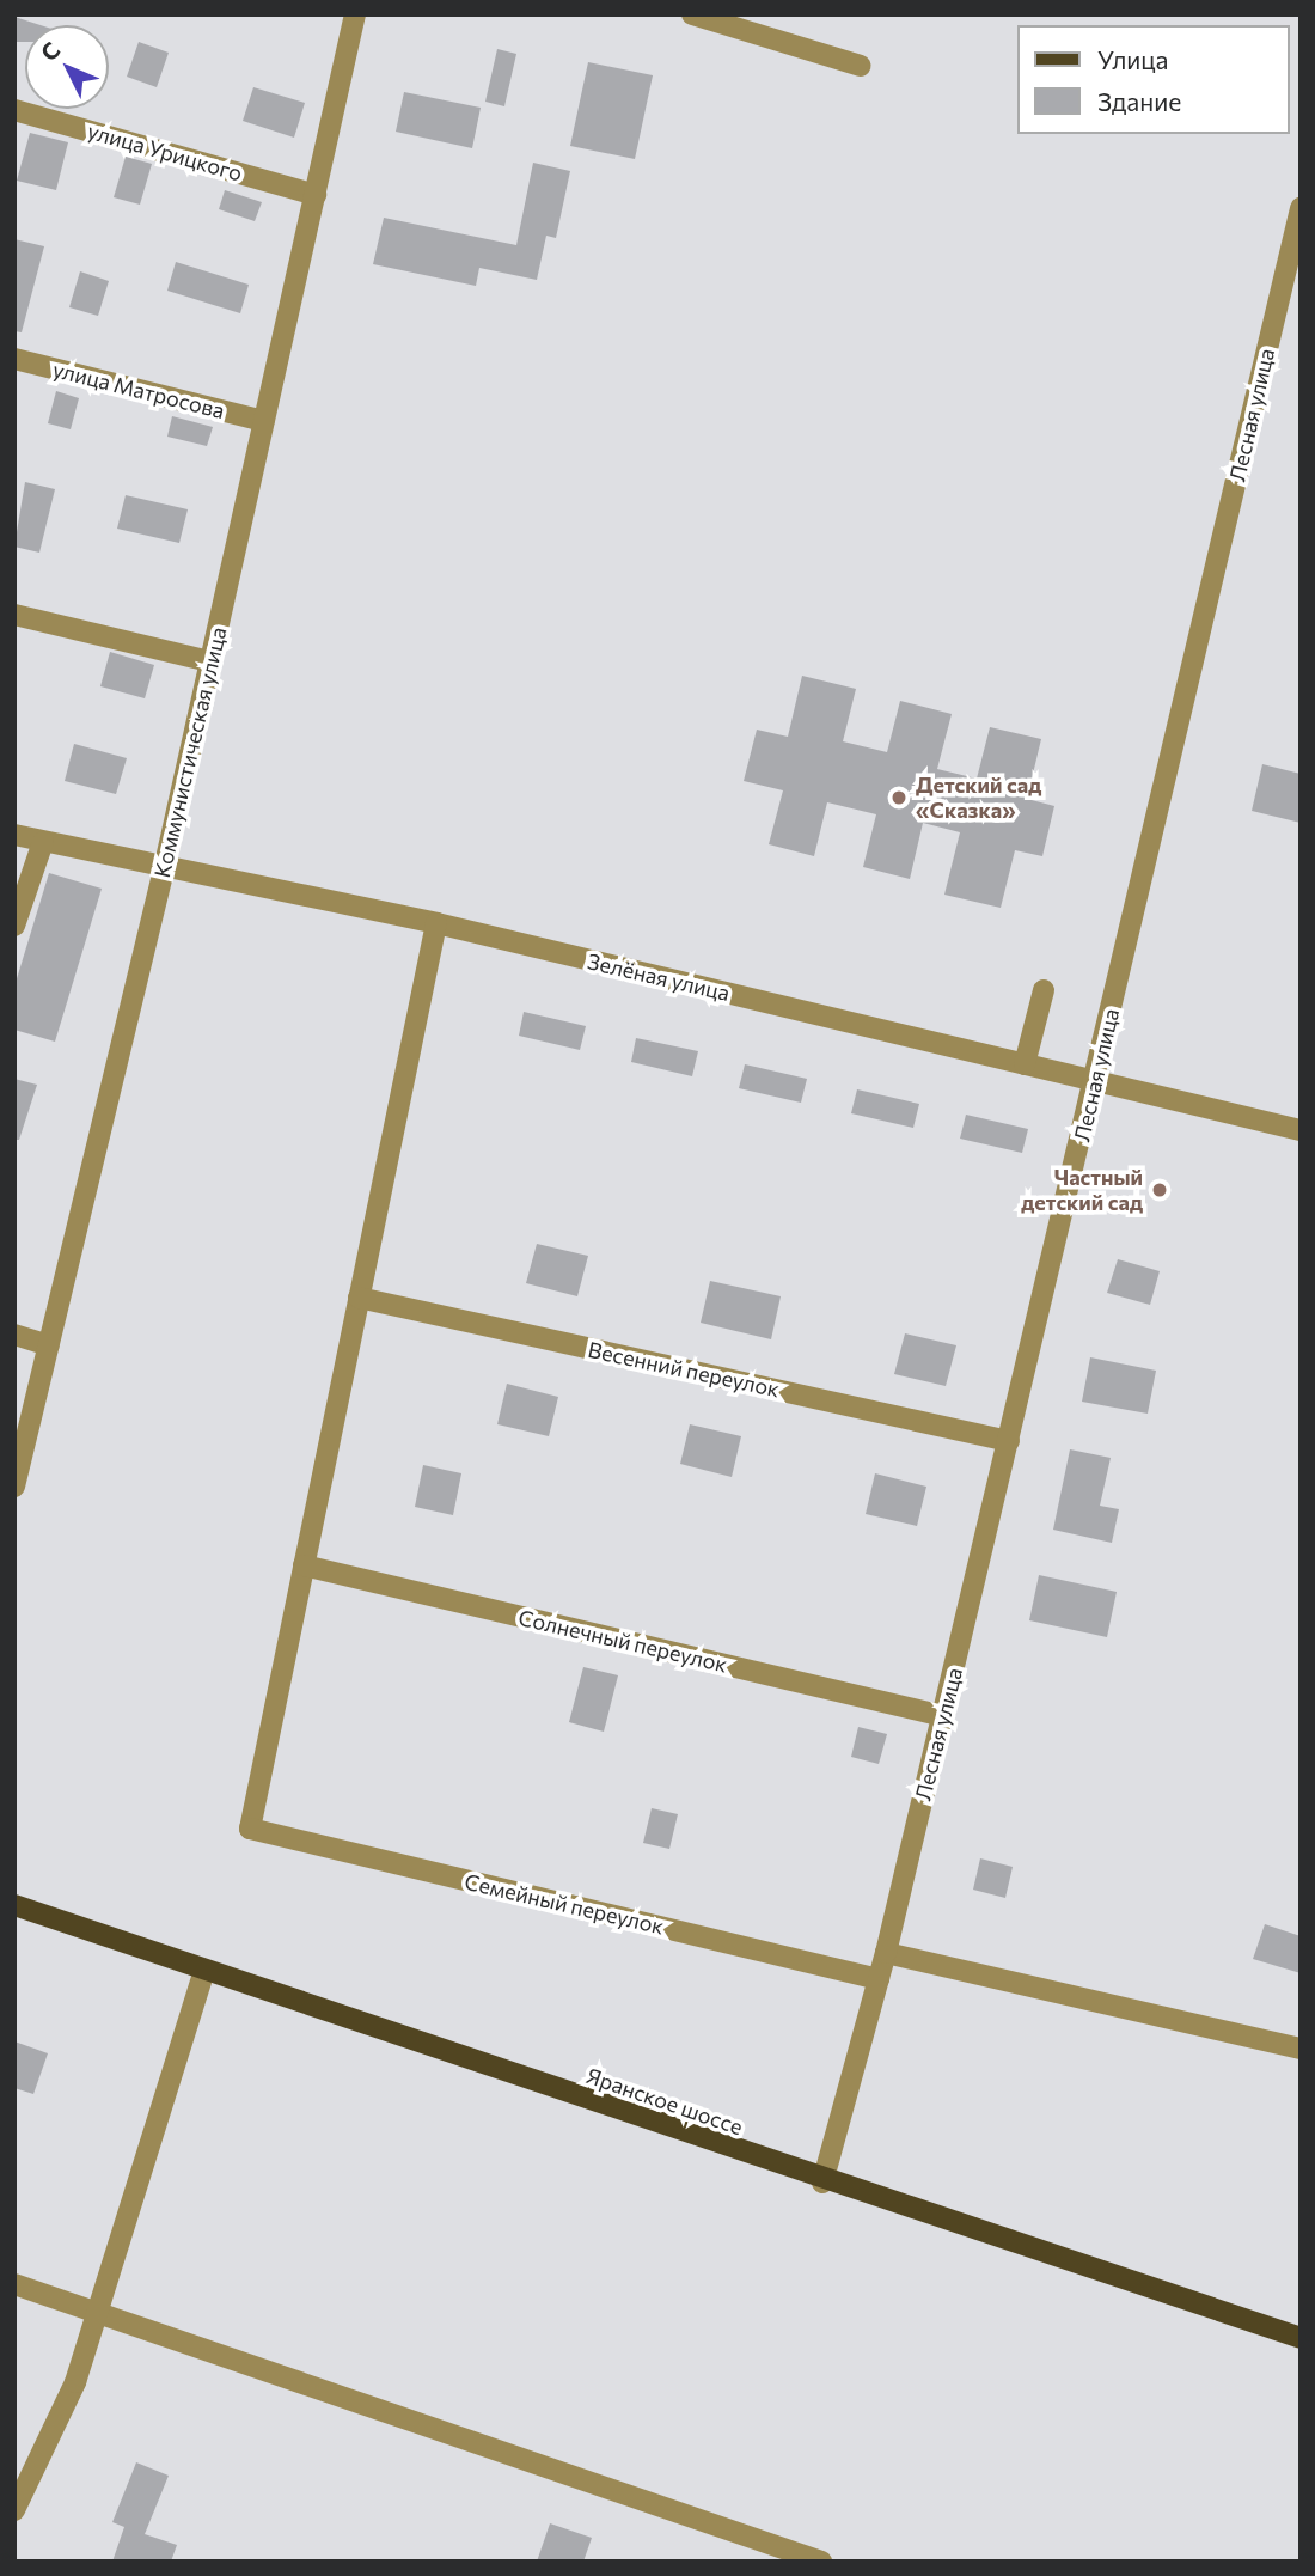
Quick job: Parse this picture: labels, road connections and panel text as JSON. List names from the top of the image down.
{
  "streets": {
    "main road": ["Яранское шоссе"],
    "street": [
      "улица Урицкого",
      "улица Матросова",
      "Лесная улица",
      "Коммунистическая улица",
      "Зелёная улица",
      "Весенний переулок",
      "Солнечный переулок",
      "Семейный переулок"
    ]
  },
  "crossings": [
    ["улица Урицкого", "Коммунистическая улица"],
    ["улица Матросова", "Коммунистическая улица"],
    ["Лесная улица", "Зелёная улица"],
    ["Лесная улица", "Весенний переулок"],
    ["Лесная улица", "Солнечный переулок"],
    ["Лесная улица", "Семейный переулок"],
    ["Лесная улица", "Яранское шоссе"],
    ["Коммунистическая улица", "Зелёная улица"],
    ["Солнечный переулок", "Семейный переулок"]
  ],
  "places": ["Детский сад «Сказка»", "Частный детский сад"],
  "legend": ["Улица", "Здание"],
  "north": "top left"
}
